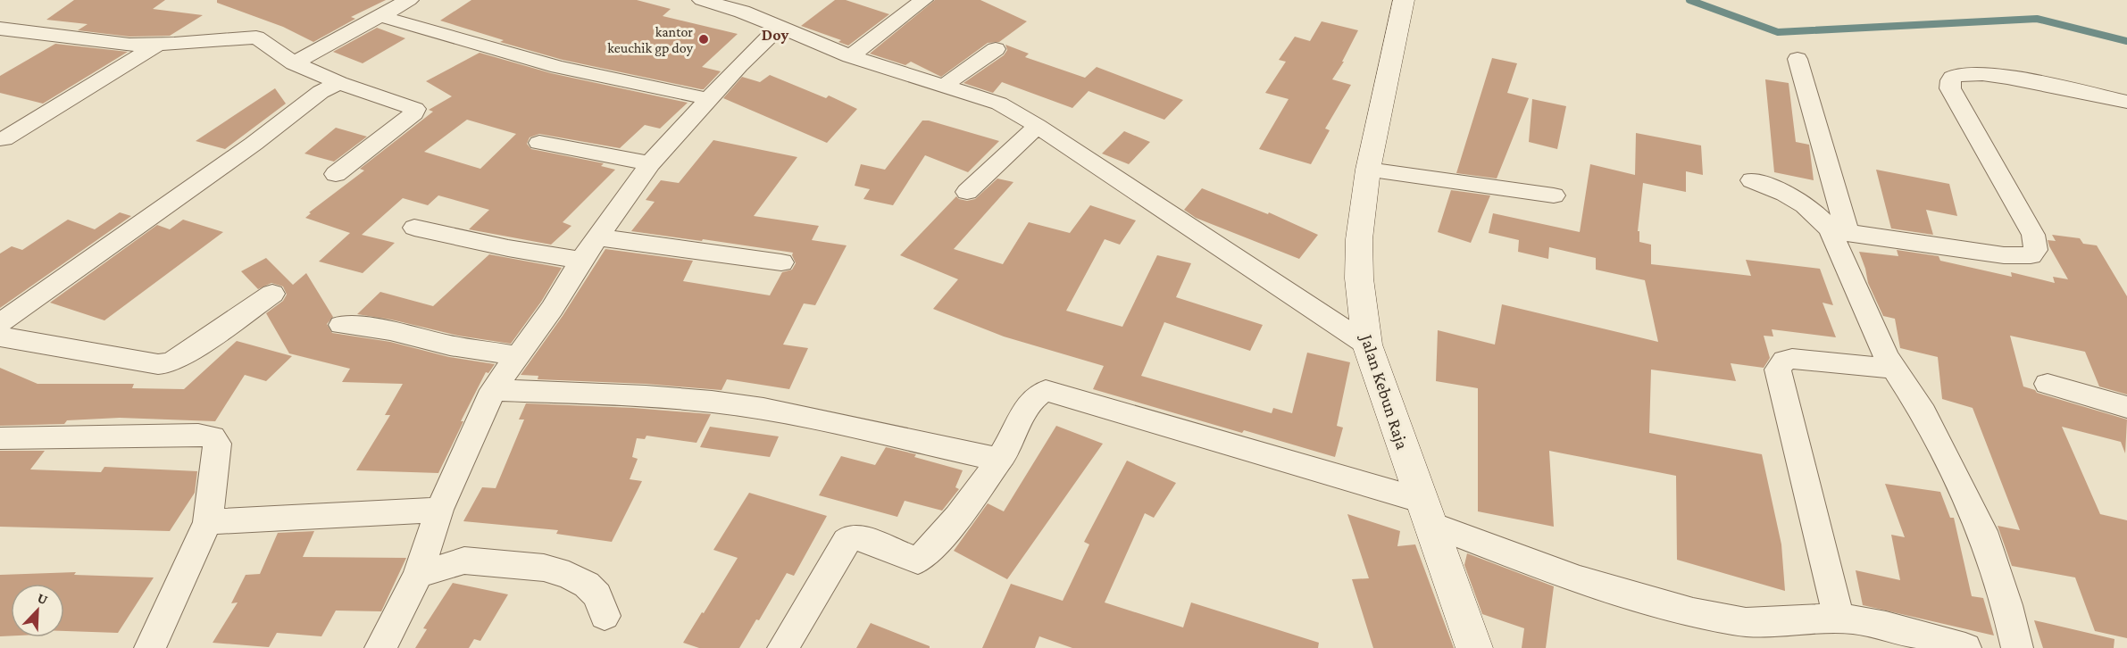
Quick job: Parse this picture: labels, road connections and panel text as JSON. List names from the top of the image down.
{
  "streets": {
    "street": ["Jalan Kebun Raja"]
  },
  "districts": ["Doy"],
  "places": ["kantor keuchik gp doy"],
  "north": "top right"
}
